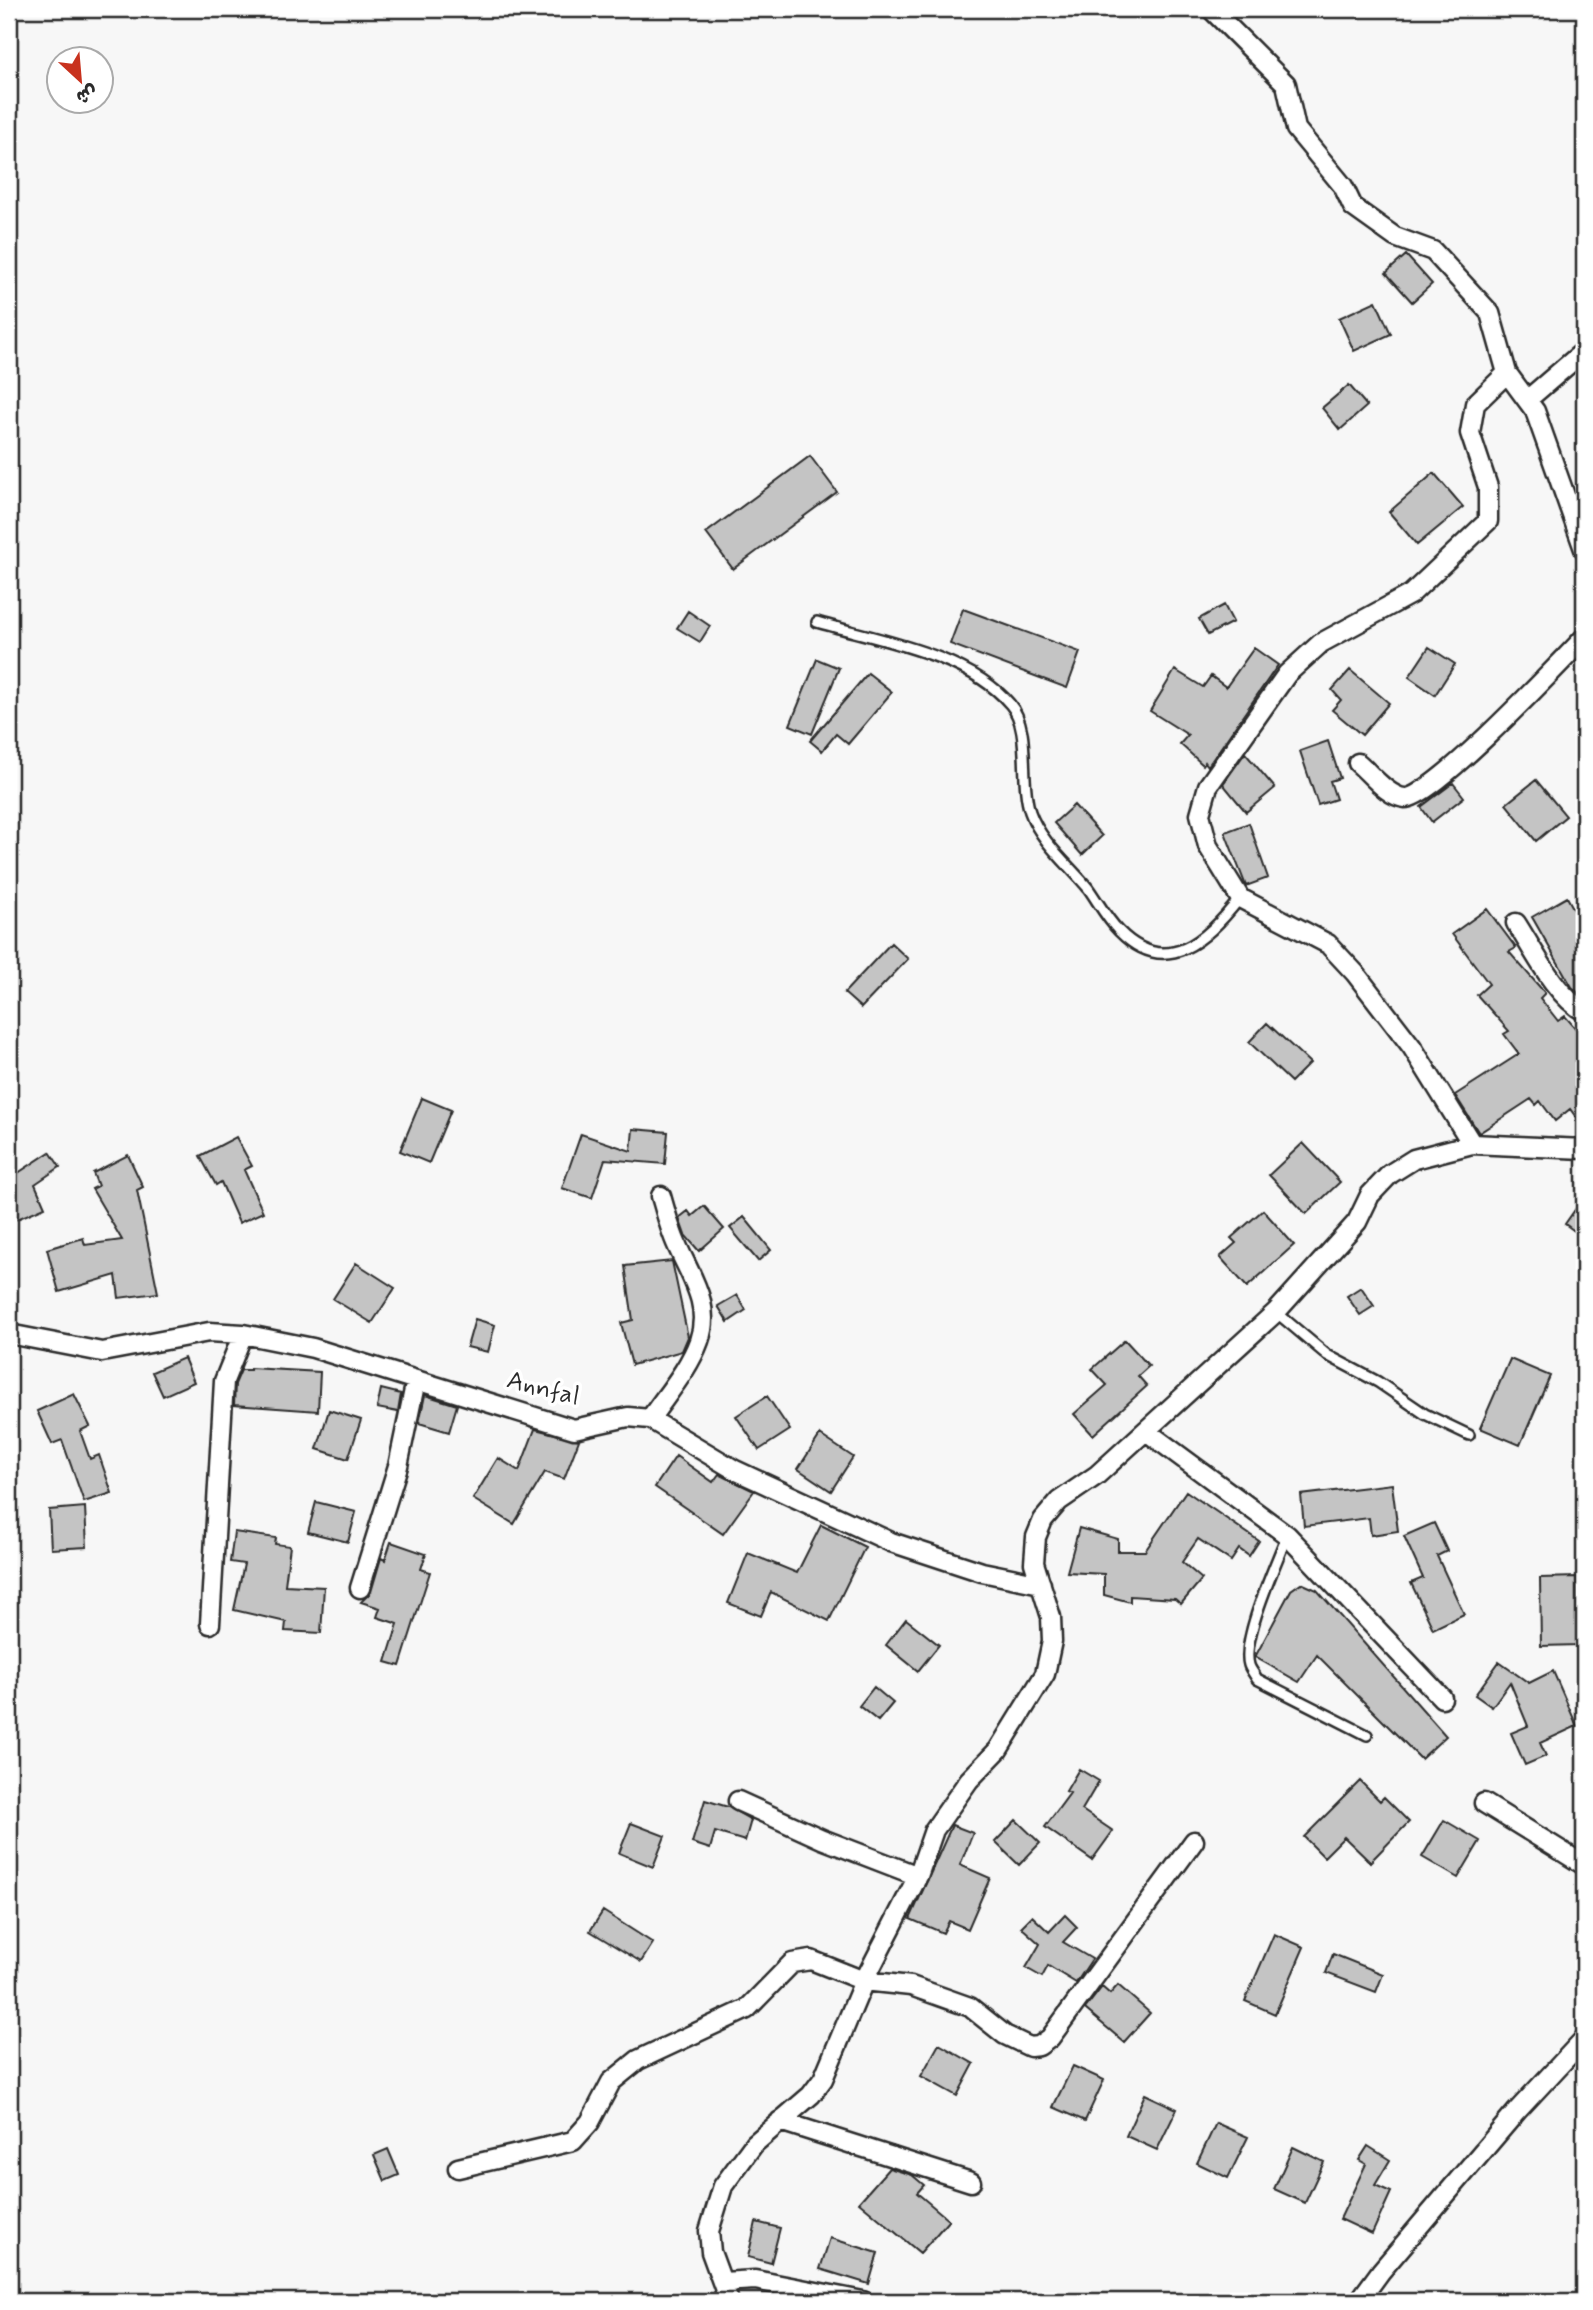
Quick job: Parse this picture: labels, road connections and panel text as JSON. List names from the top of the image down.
{
  "streets": {
    "street": ["Annfal"]
  },
  "north": "bottom right"
}
